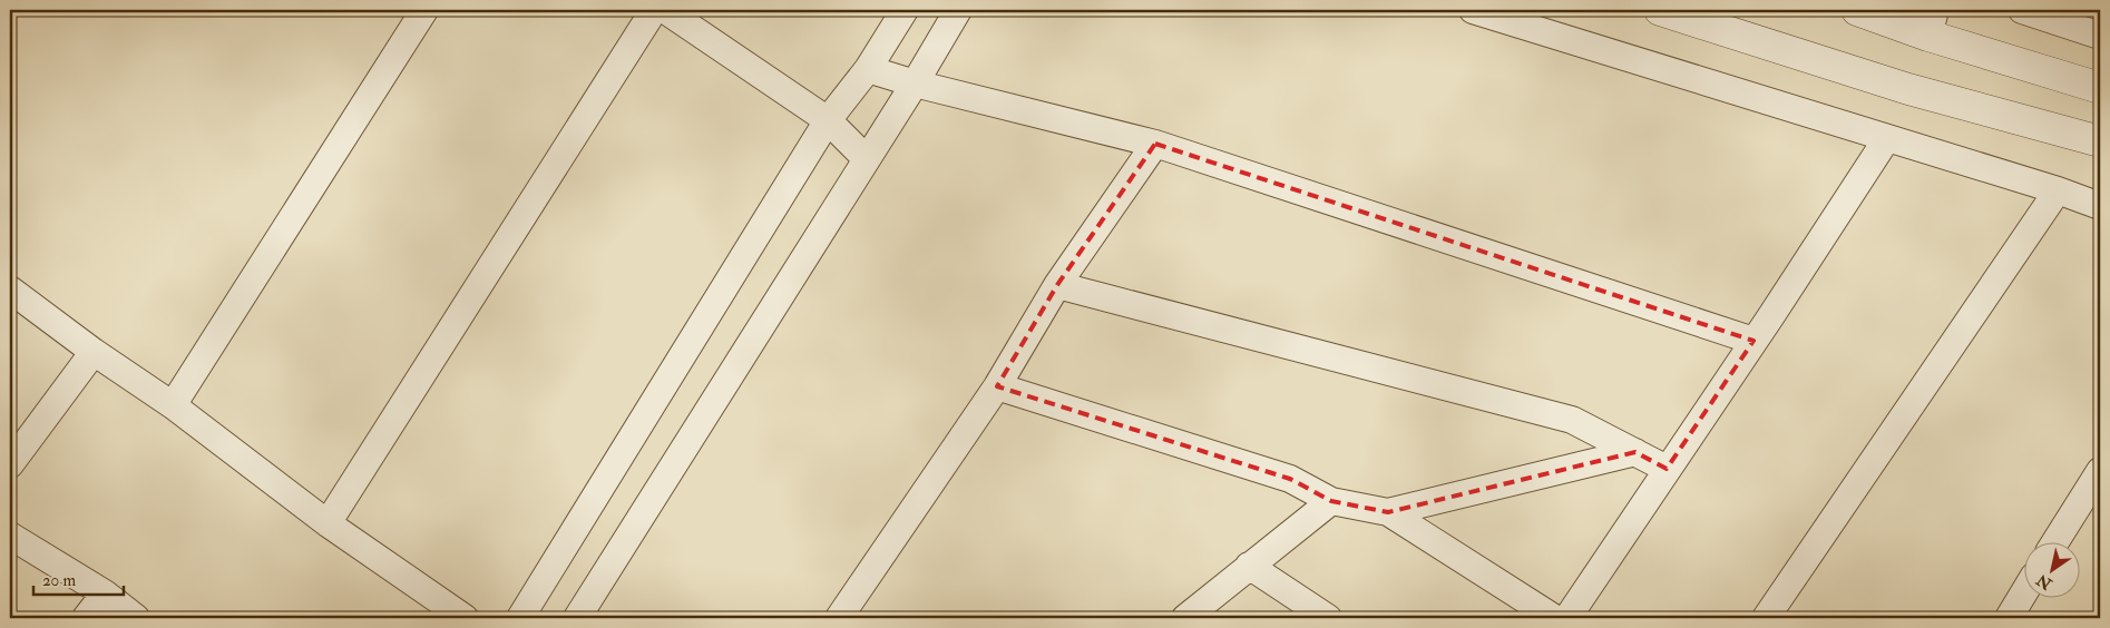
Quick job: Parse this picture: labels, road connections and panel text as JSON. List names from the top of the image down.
{
  "scale_bar": "20 m",
  "north": "bottom left"
}
